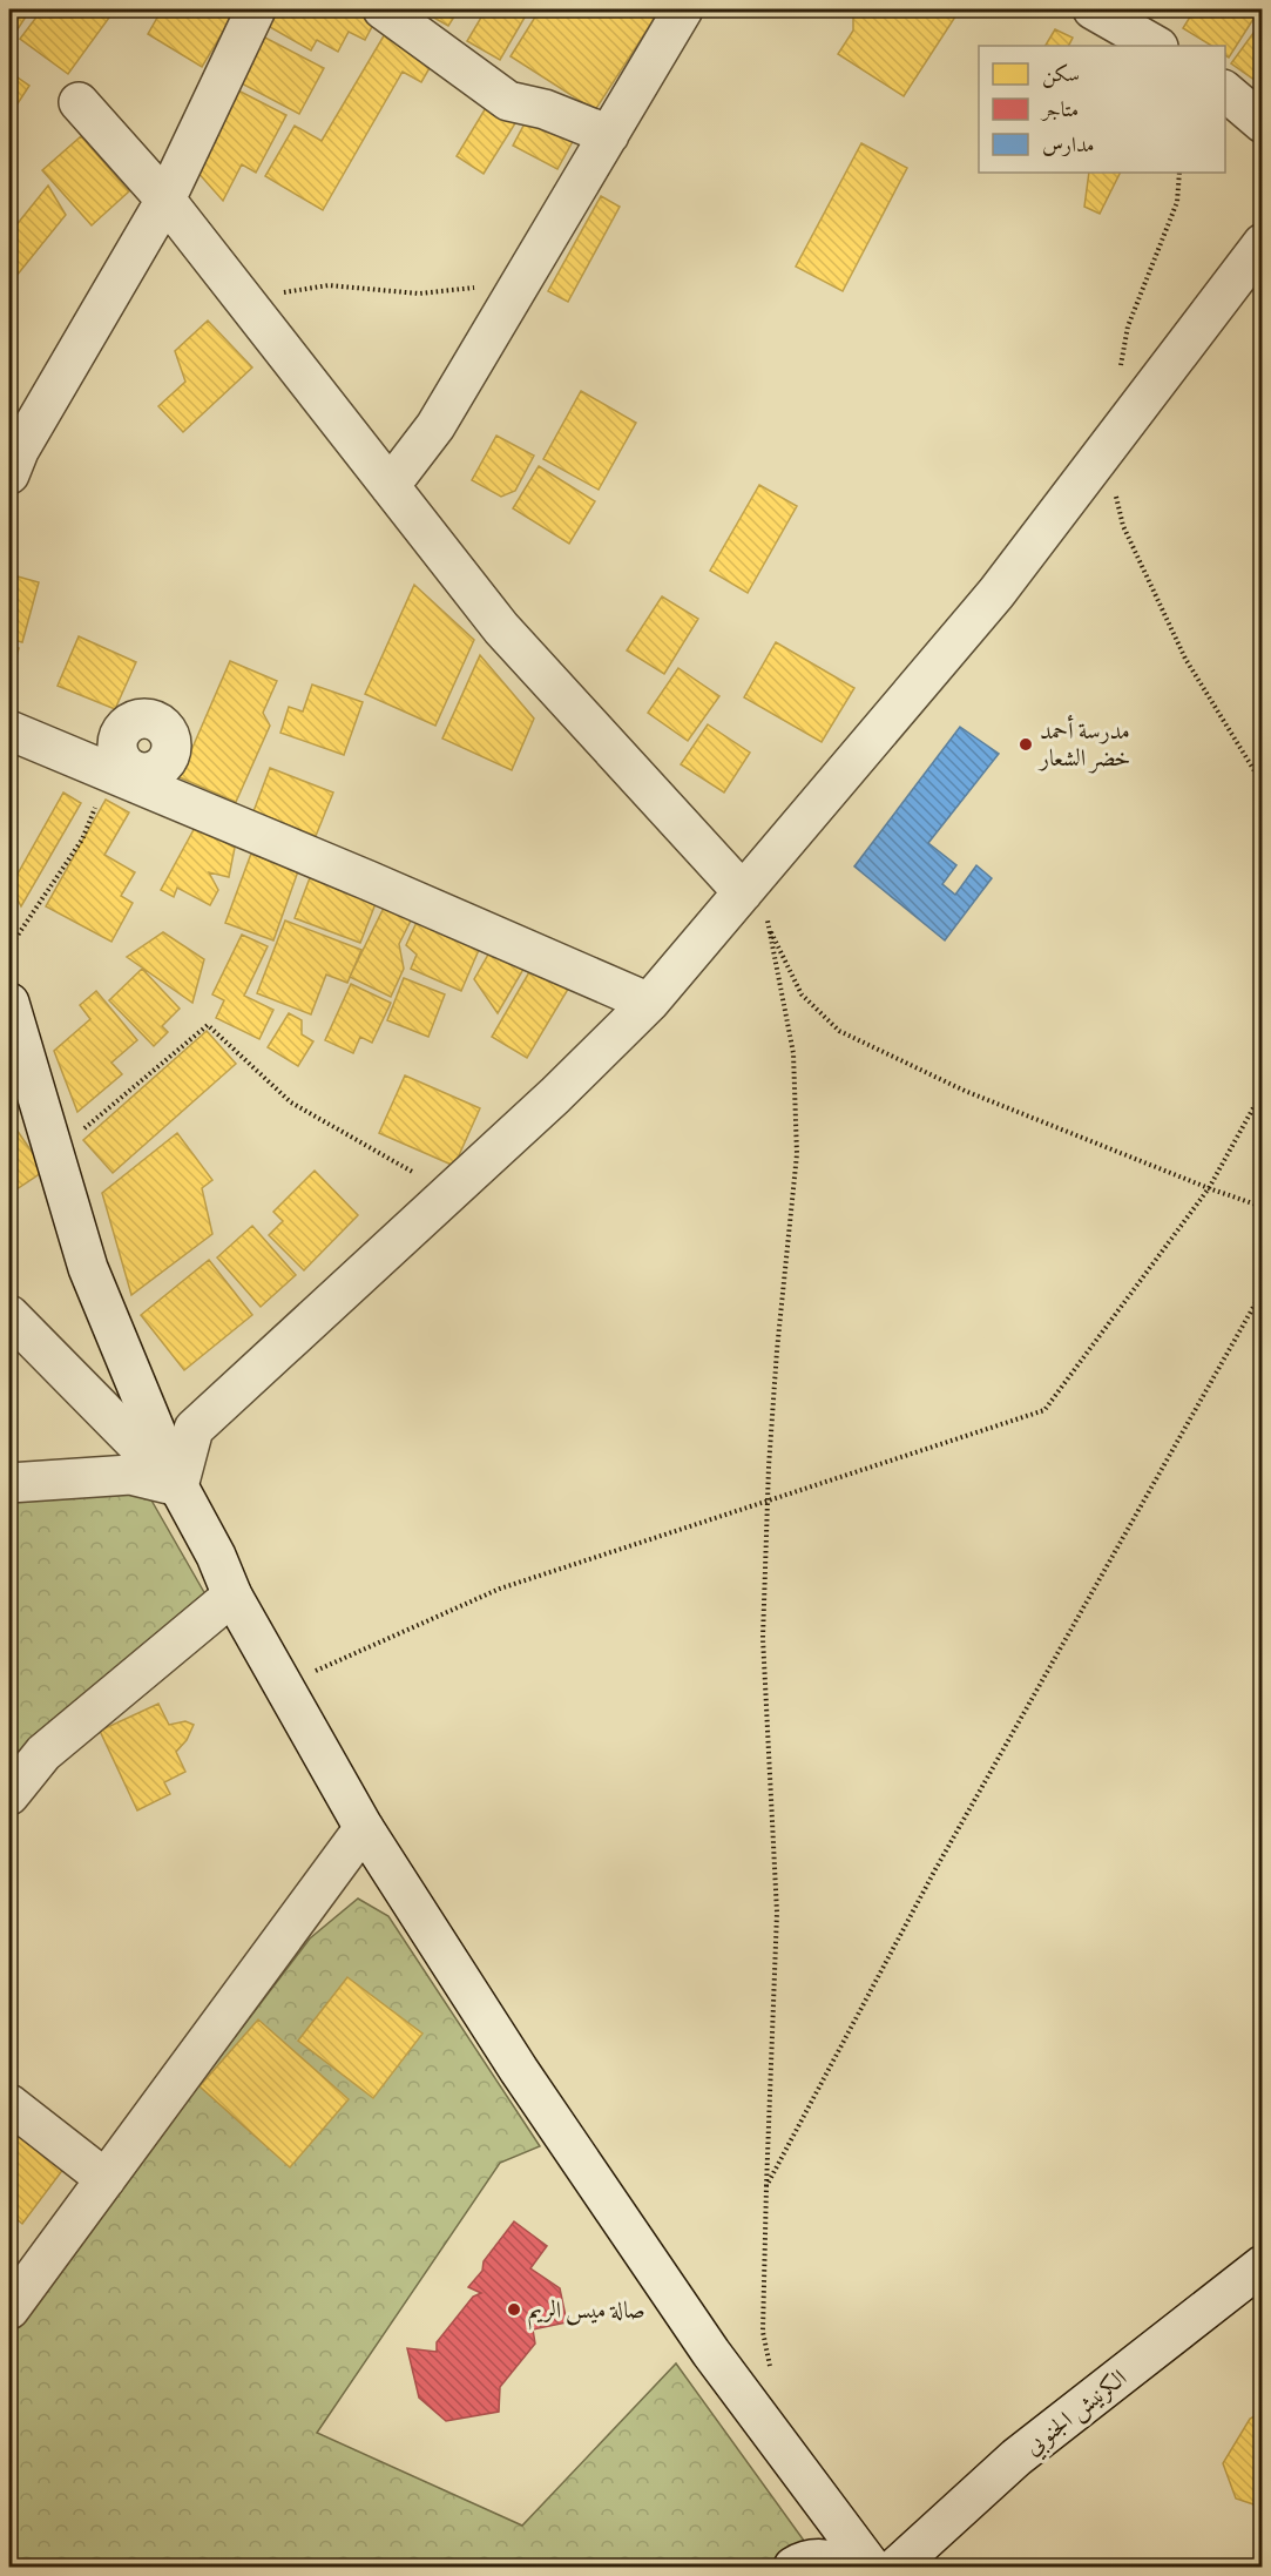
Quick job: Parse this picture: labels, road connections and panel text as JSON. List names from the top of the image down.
{
  "streets": {
    "street": ["الكرنيش الجنوبي"]
  },
  "places": ["مدرسة أحمد خضر الشعار", "صالة ميس الريم"],
  "legend": ["سكن", "متاجر", "مدارس"]
}
